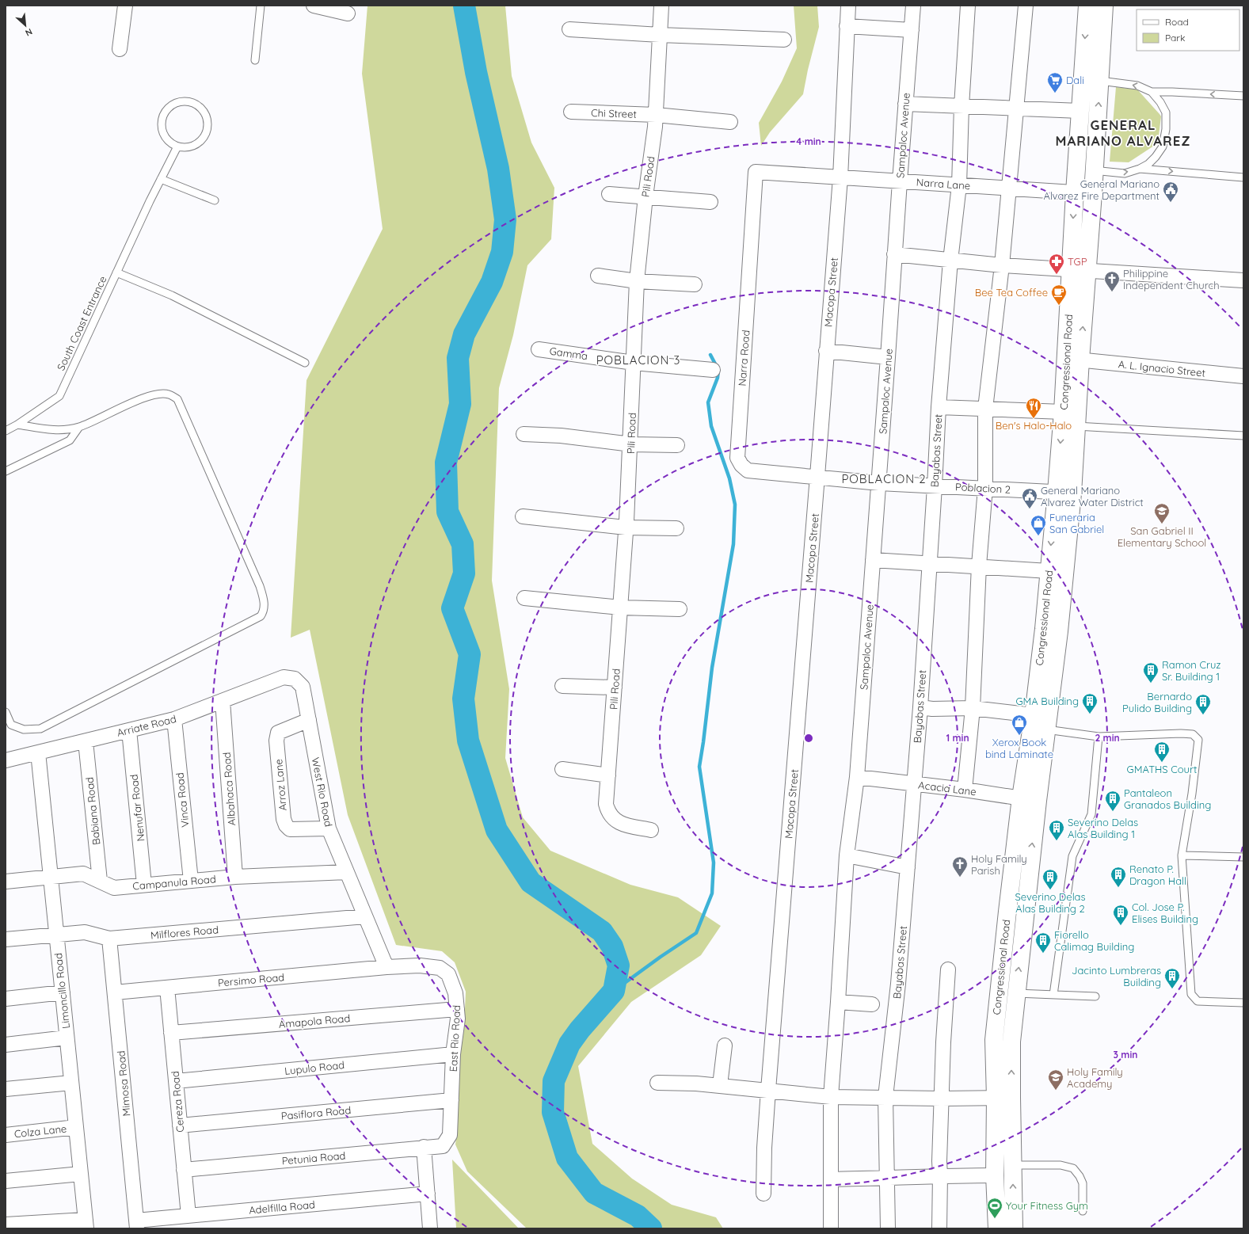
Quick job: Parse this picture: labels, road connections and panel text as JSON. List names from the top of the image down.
{
  "streets": {
    "main road": ["Congressional Road"],
    "street": [
      "Chi Street",
      "Sampaloc Avenue",
      "Pili Road",
      "Narra Lane",
      "Macopa Street",
      "Gamma",
      "Narra Road",
      "A. L. Ignacio Street",
      "Bayabas Street",
      "Poblacion 2",
      "Arriate Road",
      "Arroz Lane",
      "Acacia Lane",
      "Albahaca Road",
      "West Rio Road",
      "Vinca Road",
      "Nenufar Road",
      "Babiana Road",
      "Campanula Road",
      "Milflores Road",
      "Persimo Road",
      "Limoncillo Road",
      "Amapola Road",
      "East Rio Road",
      "Lupulo Road",
      "Mimosa Road",
      "Cereza Road",
      "Pasiflora Road",
      "Colza Lane",
      "Petunia Road",
      "Adelfilla Road"
    ],
    "lane": ["South Coast Entrance"]
  },
  "crossings": [
    ["Chi Street", "Pili Road"],
    ["Sampaloc Avenue", "Narra Lane"],
    ["Sampaloc Avenue", "Poblacion 2"],
    ["Sampaloc Avenue", "Acacia Lane"],
    ["Pili Road", "Gamma"],
    ["Narra Lane", "Macopa Street"],
    ["Narra Lane", "Narra Road"],
    ["Narra Lane", "Congressional Road"],
    ["Narra Lane", "Bayabas Street"],
    ["Macopa Street", "Narra Road"],
    ["Macopa Street", "Poblacion 2"],
    ["Narra Road", "Poblacion 2"],
    ["Congressional Road", "A. L. Ignacio Street"],
    ["Congressional Road", "Poblacion 2"],
    ["Congressional Road", "Acacia Lane"],
    ["Bayabas Street", "Poblacion 2"],
    ["Bayabas Street", "Acacia Lane"],
    ["Arriate Road", "Albahaca Road"],
    ["Arriate Road", "West Rio Road"],
    ["Arriate Road", "Vinca Road"],
    ["Arriate Road", "Nenufar Road"],
    ["Arriate Road", "Babiana Road"],
    ["Arriate Road", "Limoncillo Road"],
    ["Arroz Lane", "West Rio Road"],
    ["Albahaca Road", "Campanula Road"],
    ["West Rio Road", "Campanula Road"],
    ["West Rio Road", "Milflores Road"],
    ["West Rio Road", "Persimo Road"],
    ["West Rio Road", "East Rio Road"],
    ["Vinca Road", "Campanula Road"],
    ["Nenufar Road", "Campanula Road"],
    ["Babiana Road", "Campanula Road"],
    ["Campanula Road", "Limoncillo Road"],
    ["Milflores Road", "Limoncillo Road"],
    ["Milflores Road", "Mimosa Road"],
    ["Persimo Road", "East Rio Road"],
    ["Persimo Road", "Mimosa Road"],
    ["Persimo Road", "Cereza Road"],
    ["Limoncillo Road", "Colza Lane"],
    ["Amapola Road", "East Rio Road"],
    ["Amapola Road", "Cereza Road"],
    ["East Rio Road", "Lupulo Road"],
    ["East Rio Road", "Pasiflora Road"],
    ["East Rio Road", "Petunia Road"],
    ["Lupulo Road", "Cereza Road"],
    ["Mimosa Road", "Adelfilla Road"],
    ["Cereza Road", "Pasiflora Road"],
    ["Cereza Road", "Petunia Road"],
    ["Cereza Road", "Adelfilla Road"]
  ],
  "districts": ["GENERAL MARIANO ALVAREZ", "POBLACION 3", "POBLACION 2"],
  "places": {
    "supermarket": ["Dali"],
    "public building": ["General Mariano Alvarez Fire Department", "General Mariano Alvarez Water District"],
    "pharmacy": ["TGP"],
    "church": ["Philippine Independent Church", "Holy Family Parish"],
    "cafe": ["Bee Tea Coffee"],
    "restaurant": ["Ben's Halo-Halo"],
    "school or university": ["San Gabriel II Elementary School", "Holy Family Academy"],
    "shop": ["Funeraria San Gabriel", "Xerox Book bind Laminate"],
    "building": [
      "Ramon Cruz Sr. Building 1",
      "GMA Building",
      "Bernardo Pulido Building",
      "GMATHS Court",
      "Pantaleon Granados Building",
      "Severino Delas Alas Building 1",
      "Renato P. Dragon Hall",
      "Severino Delas Alas Building 2",
      "Col. Jose P. Elises Building",
      "Fiorello Calimag Building",
      "Jacinto Lumbreras Building"
    ],
    "sports": ["Your Fitness Gym"]
  },
  "legend": ["Road", "Park"],
  "north": "bottom right",
  "rings": [
    "4 min",
    "1 min",
    "2 min",
    "3 min"
  ]
}
